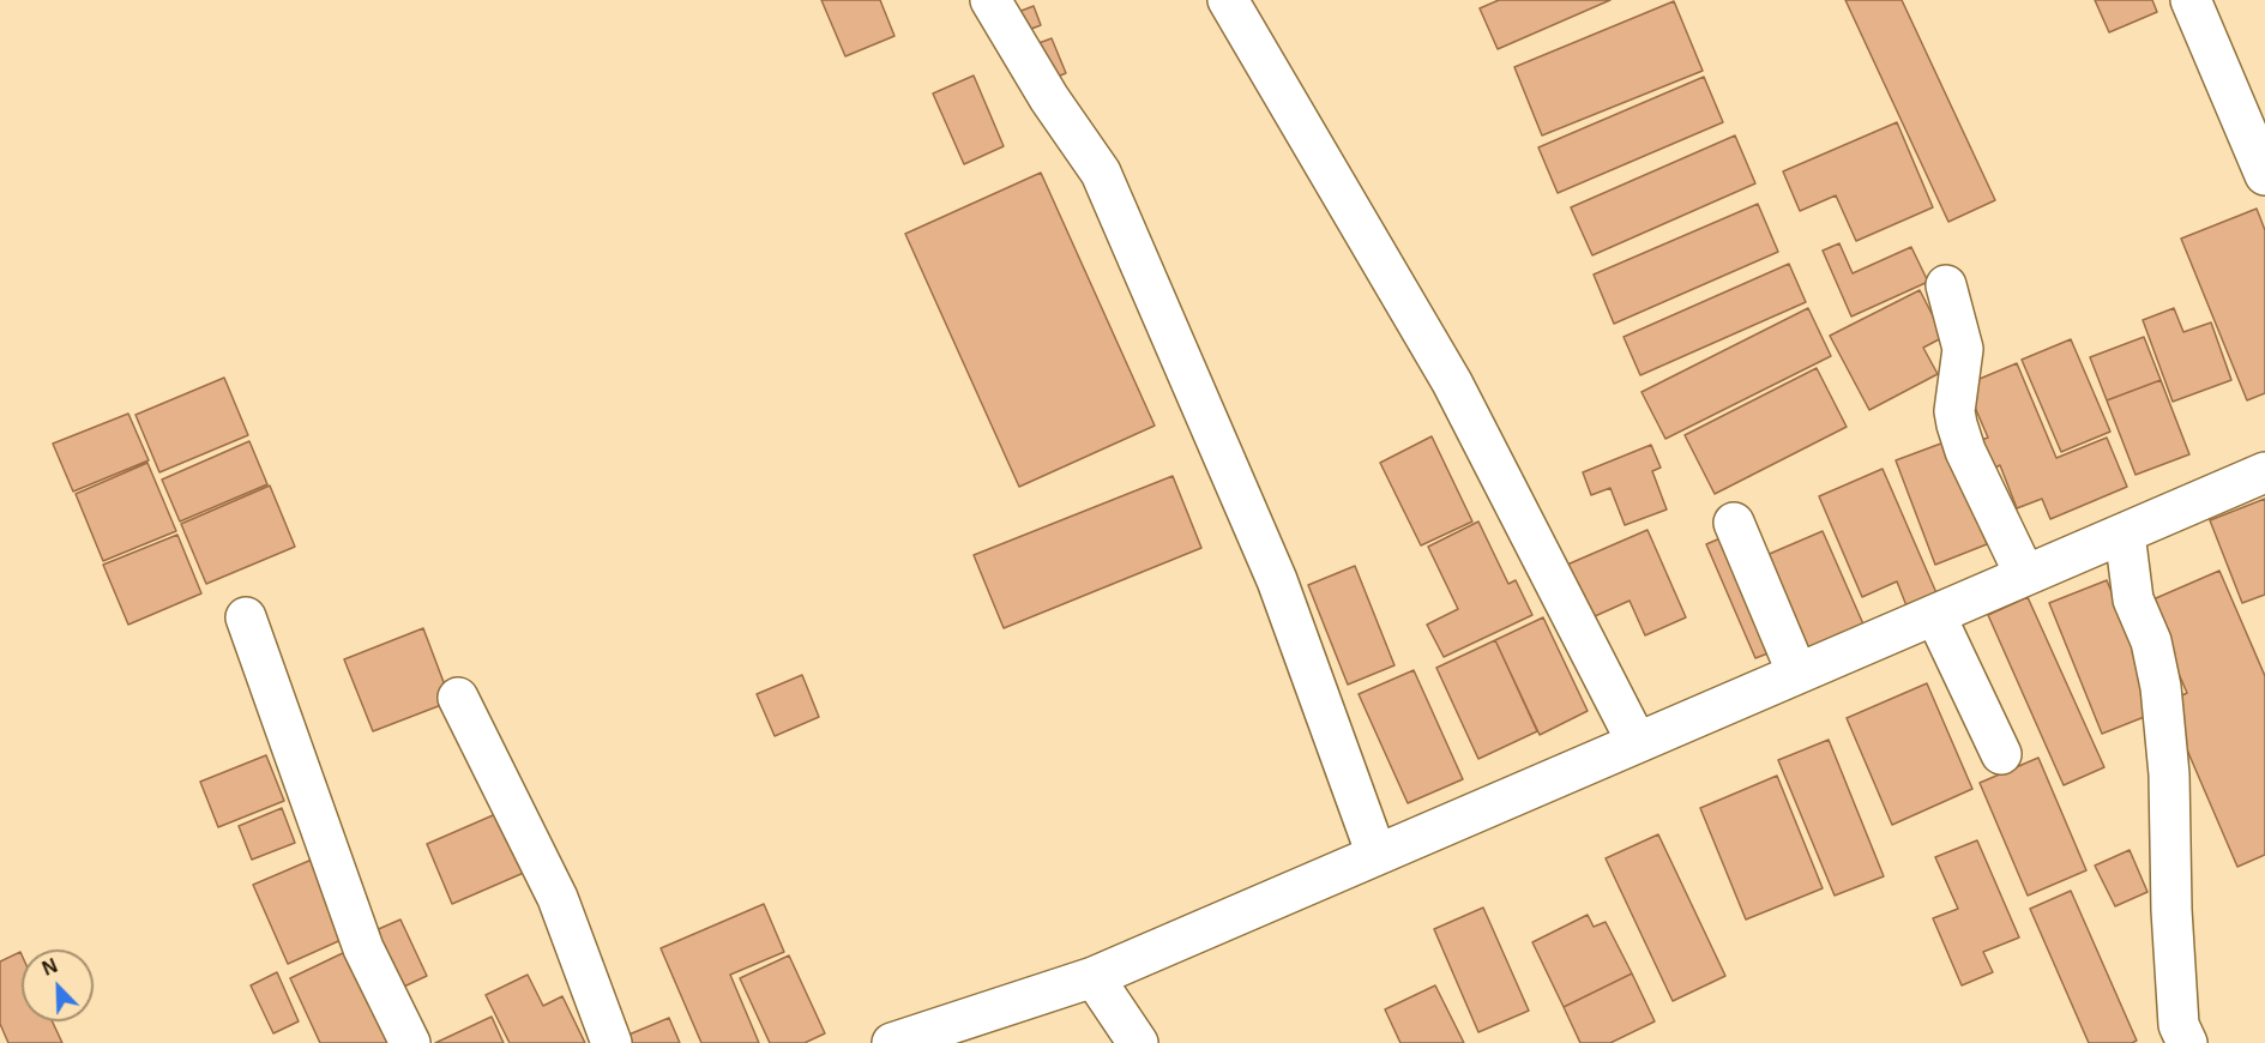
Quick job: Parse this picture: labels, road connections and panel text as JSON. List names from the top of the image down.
{
  "north": "top left"
}
